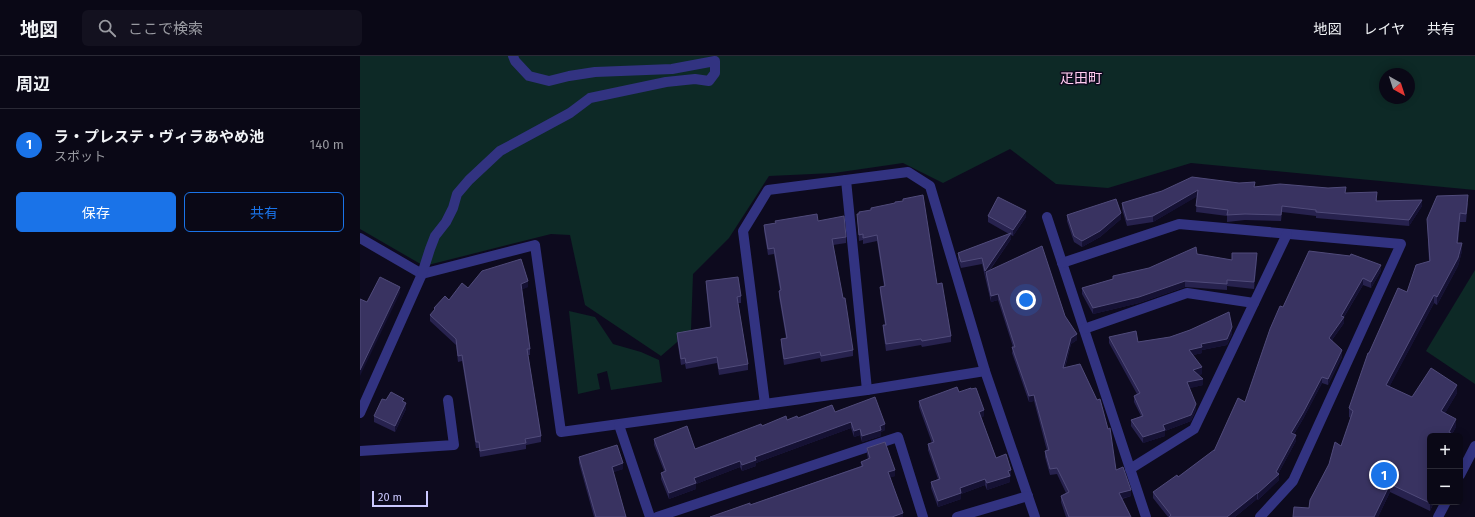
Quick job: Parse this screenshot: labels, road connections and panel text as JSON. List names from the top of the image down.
{
  "districts": ["疋田町"],
  "scale_bar": "20 m",
  "north": "bottom right",
  "page": {
    "header": "地図",
    "search": "ここで検索",
    "nav": ["地図", "レイヤ", "共有"],
    "heading": "周辺",
    "list": [
      {
        "mark": "1",
        "name": "ラ・プレステ・ヴィラあやめ池",
        "note": "スポット",
        "value": "140 m"
      }
    ],
    "buttons": ["保存", "共有"],
    "map_buttons": ["+", "−"],
    "pins": "1",
    "scale": "20 m"
  }
}
